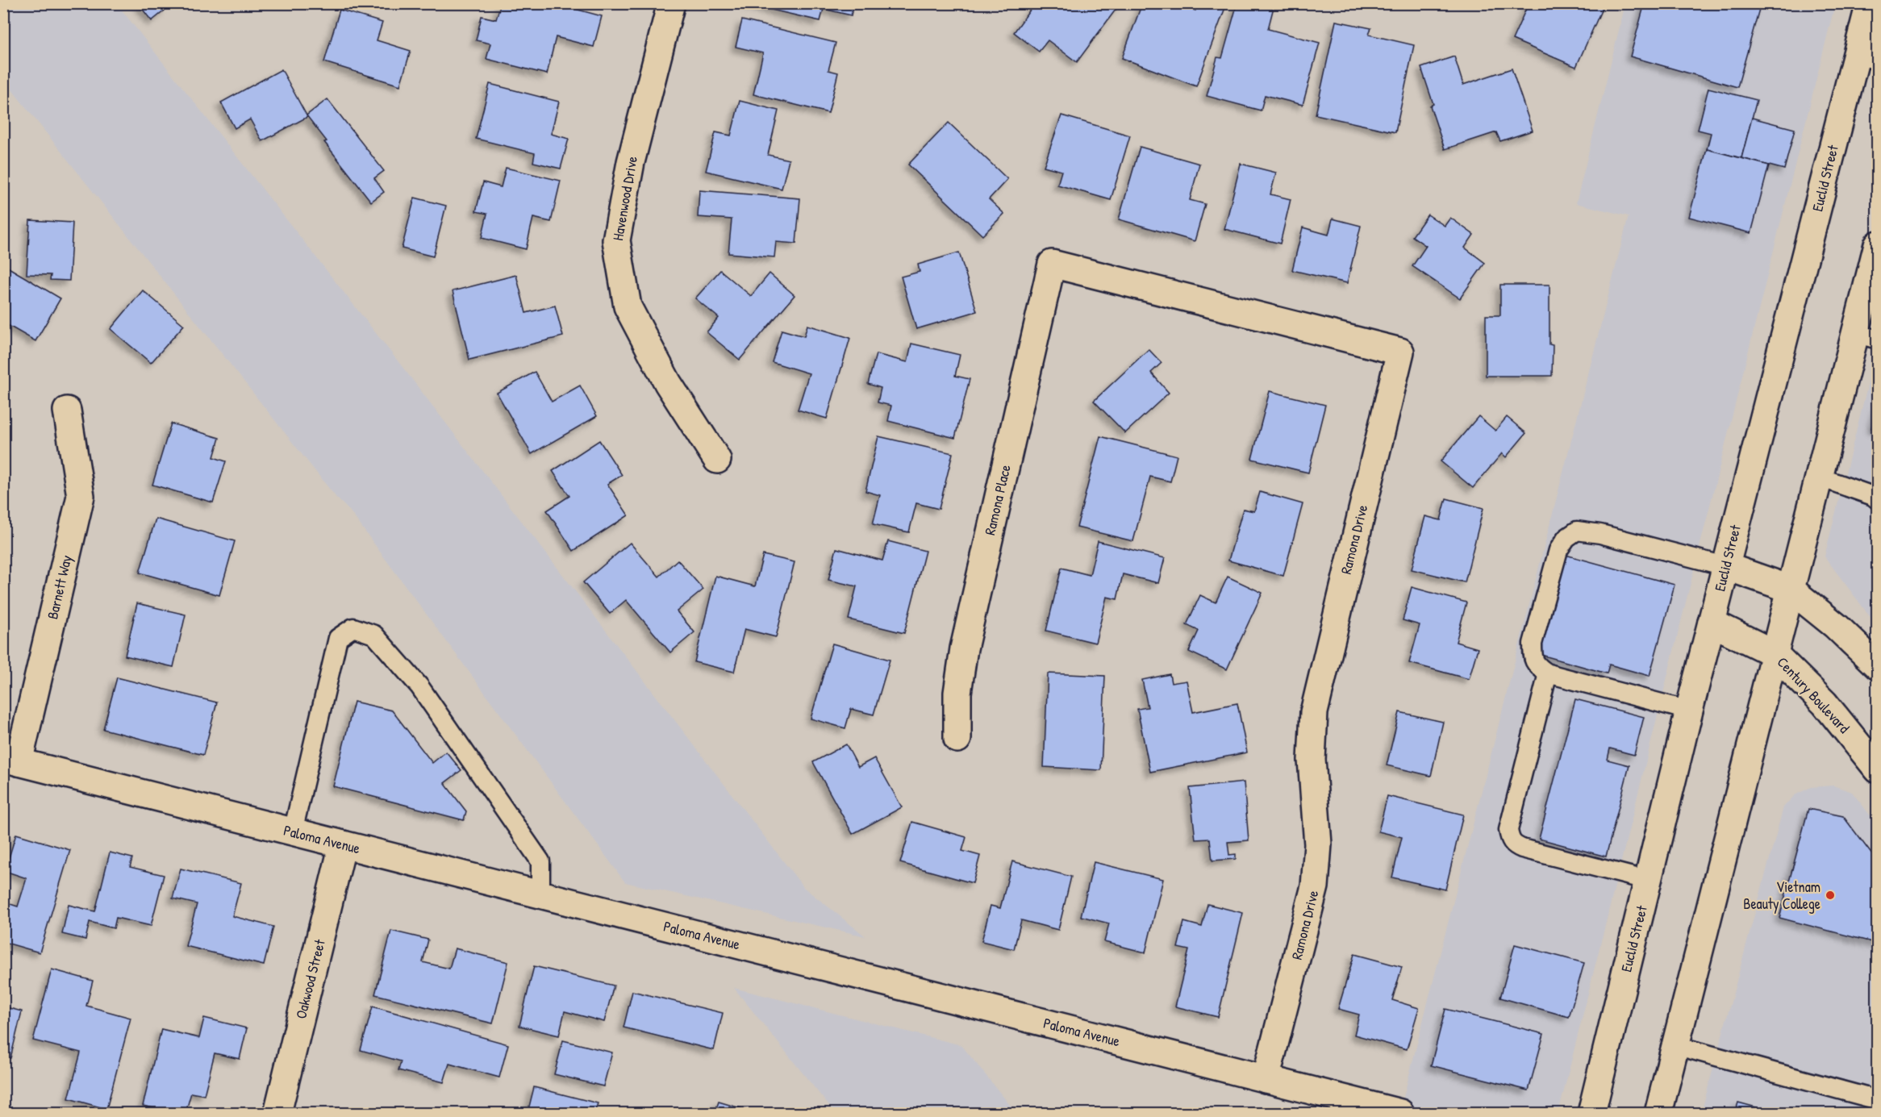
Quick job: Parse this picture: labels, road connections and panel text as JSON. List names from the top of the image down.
{
  "streets": {
    "street": [
      "Euclid Street",
      "Havenwood Drive",
      "Ramona Place",
      "Ramona Drive",
      "Barnett Way",
      "Century Boulevard",
      "Paloma Avenue",
      "Oakwood Street"
    ]
  },
  "crossings": [
    ["Euclid Street", "Century Boulevard"],
    ["Ramona Place", "Ramona Drive"],
    ["Ramona Drive", "Paloma Avenue"],
    ["Barnett Way", "Paloma Avenue"],
    ["Paloma Avenue", "Oakwood Street"]
  ],
  "places": ["Vietnam Beauty College"]
}
